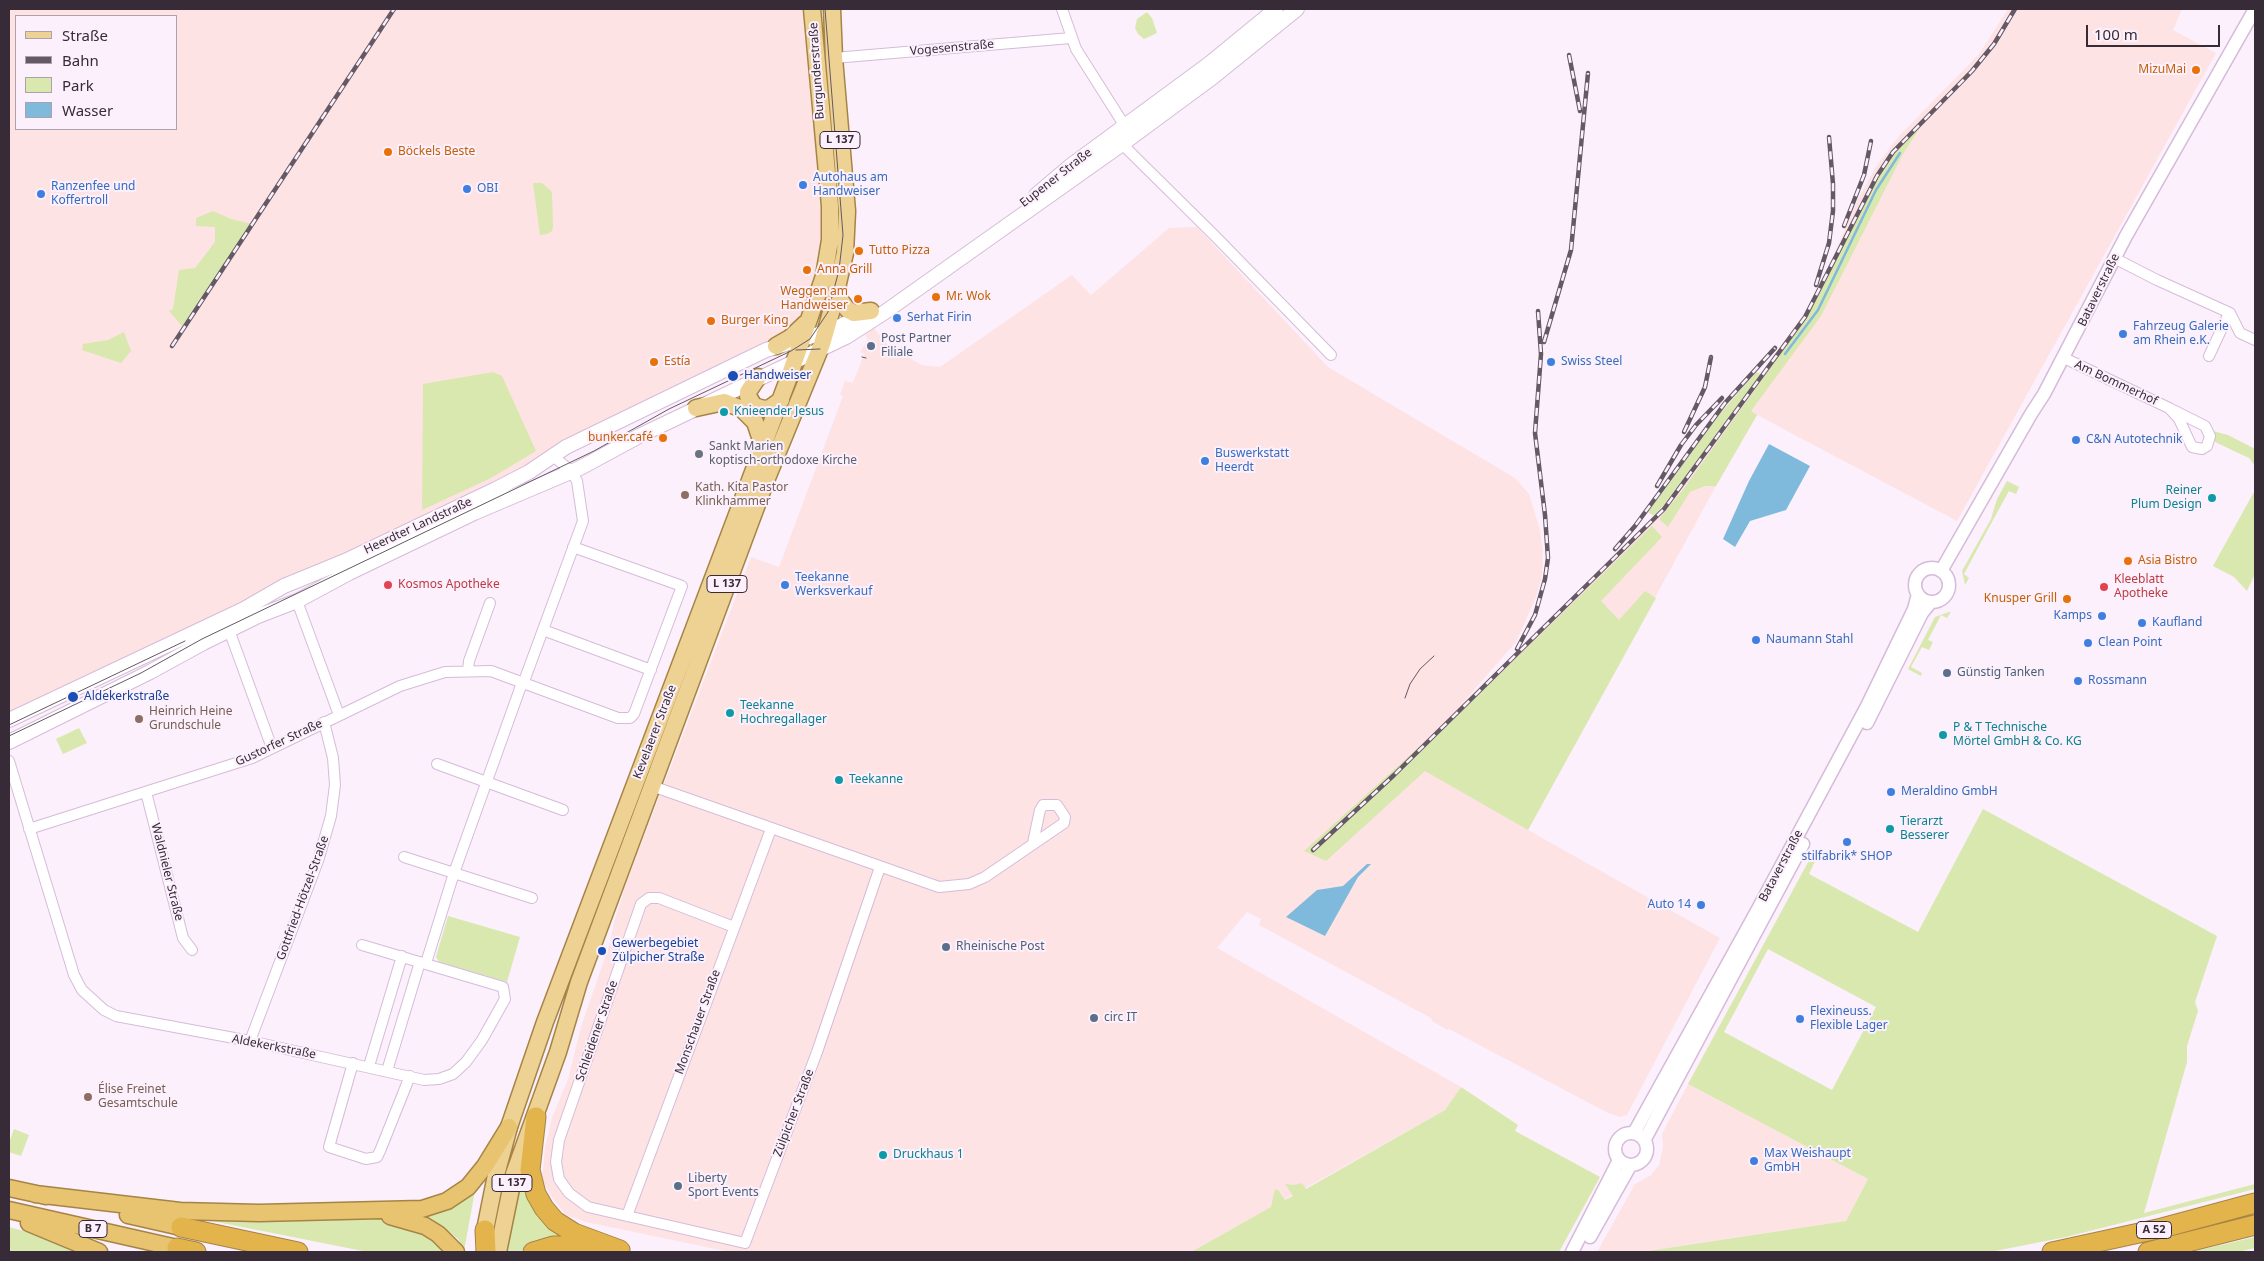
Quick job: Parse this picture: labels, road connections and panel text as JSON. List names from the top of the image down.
{
  "streets": {
    "highway": ["B 7", "A 52"],
    "main road": [
      "Burgunderstraße",
      "L 137",
      "Eupener Straße",
      "Heerdter Landstraße",
      "Kevelaerer Straße"
    ],
    "street": [
      "Vogesenstraße",
      "Bataverstraße",
      "Am Bommerhof",
      "Gustorfer Straße",
      "Waldnieler Straße",
      "Gottfried-Hötzel-Straße",
      "Monschauer Straße",
      "Schleidener Straße",
      "Aldekerkstraße",
      "Zülpicher Straße"
    ]
  },
  "crossings": [
    ["Vogesenstraße", "Burgunderstraße"],
    ["Burgunderstraße", "Eupener Straße"],
    ["Burgunderstraße", "Heerdter Landstraße"],
    ["Burgunderstraße", "Kevelaerer Straße"],
    ["L 137", "Kevelaerer Straße"],
    ["Eupener Straße", "Heerdter Landstraße"],
    ["Eupener Straße", "Kevelaerer Straße"],
    ["Bataverstraße", "Am Bommerhof"],
    ["Heerdter Landstraße", "Kevelaerer Straße"],
    ["Gustorfer Straße", "Waldnieler Straße"],
    ["Gustorfer Straße", "Gottfried-Hötzel-Straße"],
    ["Gustorfer Straße", "Aldekerkstraße"],
    ["Gottfried-Hötzel-Straße", "Aldekerkstraße"],
    ["Monschauer Straße", "Schleidener Straße"],
    ["Monschauer Straße", "Zülpicher Straße"],
    ["Schleidener Straße", "Zülpicher Straße"]
  ],
  "places": [
    "MizuMai",
    "Böckels Beste",
    "Autohaus am Handweiser",
    "OBI",
    "Ranzenfee und Koffertroll",
    "Tutto Pizza",
    "Anna Grill",
    "Mr. Wok",
    "Weggen am Handweiser",
    "Serhat Firin",
    "Burger King",
    "Fahrzeug Galerie am Rhein e.K.",
    "Post Partner Filiale",
    "Estía",
    "Swiss Steel",
    "Handweiser",
    "Knieender Jesus",
    "bunker.café",
    "C&N Autotechnik",
    "Sankt Marien koptisch-orthodoxe Kirche",
    "Buswerkstatt Heerdt",
    "Kath. Kita Pastor Klinkhammer",
    "Reiner Plum Design",
    "Asia Bistro",
    "Kosmos Apotheke",
    "Teekanne Werksverkauf",
    "Kleeblatt Apotheke",
    "Knusper Grill",
    "Kamps",
    "Kaufland",
    "Naumann Stahl",
    "Clean Point",
    "Günstig Tanken",
    "Rossmann",
    "Aldekerkstraße",
    "Teekanne Hochregallager",
    "Heinrich Heine Grundschule",
    "P & T Technische Mörtel GmbH & Co. KG",
    "Teekanne",
    "Meraldino GmbH",
    "Tierarzt Besserer",
    "stilfabrik* SHOP",
    "Auto 14",
    "Rheinische Post",
    "Gewerbegebiet Zülpicher Straße",
    "circ IT",
    "Flexineuss. Flexible Lager",
    "Élise Freinet Gesamtschule",
    "Druckhaus 1",
    "Max Weishaupt GmbH",
    "Liberty Sport Events"
  ],
  "legend": [
    "Straße",
    "Bahn",
    "Park",
    "Wasser"
  ],
  "scale_bar": "100 m"
}
